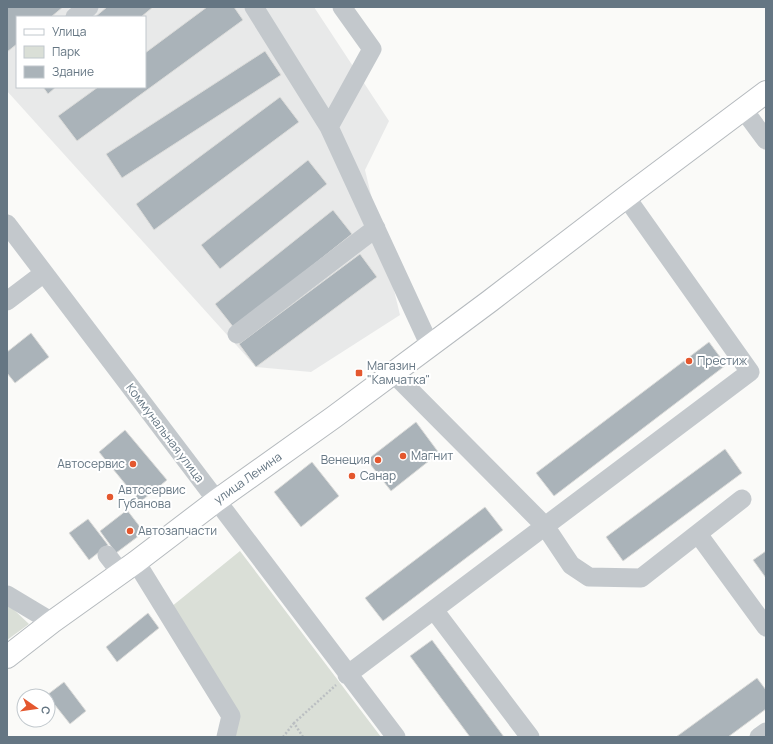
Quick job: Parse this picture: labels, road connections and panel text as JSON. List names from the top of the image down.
{
  "streets": {
    "main road": ["улица Ленина"],
    "street": ["Коммунальная улица"]
  },
  "crossings": [
    ["Коммунальная улица", "улица Ленина"]
  ],
  "places": {
    "other": [
      "Престиж",
      "Магнит",
      "Венеция",
      "Автосервис",
      "Санар",
      "Автосервис Губанова",
      "Автозапчасти"
    ],
    "transit": ["Магазин \"Камчатка\""]
  },
  "legend": ["Улица", "Парк", "Здание"],
  "north": "right"
}
